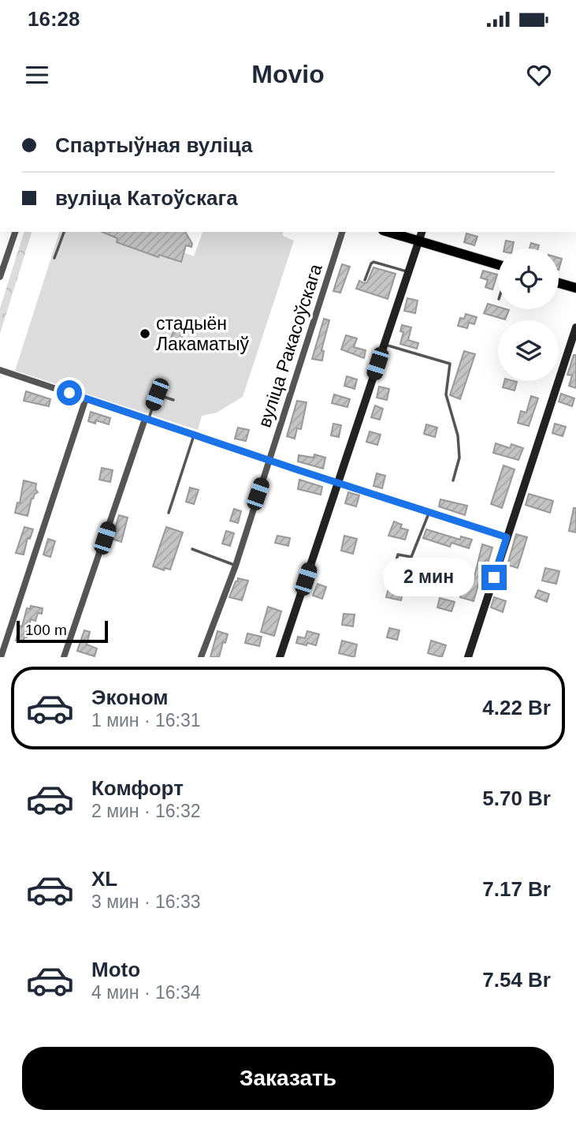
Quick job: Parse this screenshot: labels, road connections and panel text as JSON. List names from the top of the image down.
{
  "streets": {
    "street": ["вуліца Ракасоўскага"]
  },
  "places": ["стадыён Лакаматыў"],
  "scale_bar": "100 m",
  "page": {
    "status": "16:28",
    "header": "Movio",
    "banner": ["Спартыўная вуліца", "вуліца Катоўскага"],
    "bubble": "2 мин",
    "scale": "100 m",
    "list": [
      {
        "name": "Эконом",
        "note": "1 мин · 16:31",
        "value": "4.22 Br"
      },
      {
        "name": "Комфорт",
        "note": "2 мин · 16:32",
        "value": "5.70 Br"
      },
      {
        "name": "XL",
        "note": "3 мин · 16:33",
        "value": "7.17 Br"
      },
      {
        "name": "Moto",
        "note": "4 мин · 16:34",
        "value": "7.54 Br"
      }
    ],
    "buttons": "Заказать"
  }
}
